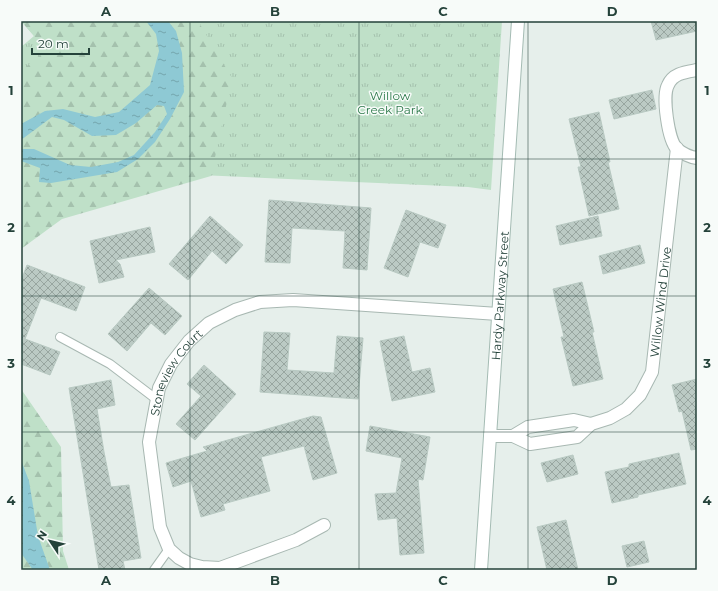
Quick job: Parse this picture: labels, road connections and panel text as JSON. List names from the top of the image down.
{
  "streets": {
    "street": ["Hardy Parkway Street", "Willow Wind Drive", "Stoneview Court"]
  },
  "crossings": [
    ["Hardy Parkway Street", "Willow Wind Drive"],
    ["Hardy Parkway Street", "Stoneview Court"]
  ],
  "parks": ["Willow Creek Park"],
  "scale_bar": "20 m",
  "north": "top left",
  "grid": {
    "columns": [
      "A",
      "B",
      "C",
      "D"
    ],
    "rows": [
      "1",
      "2",
      "3",
      "4"
    ]
  }
}
